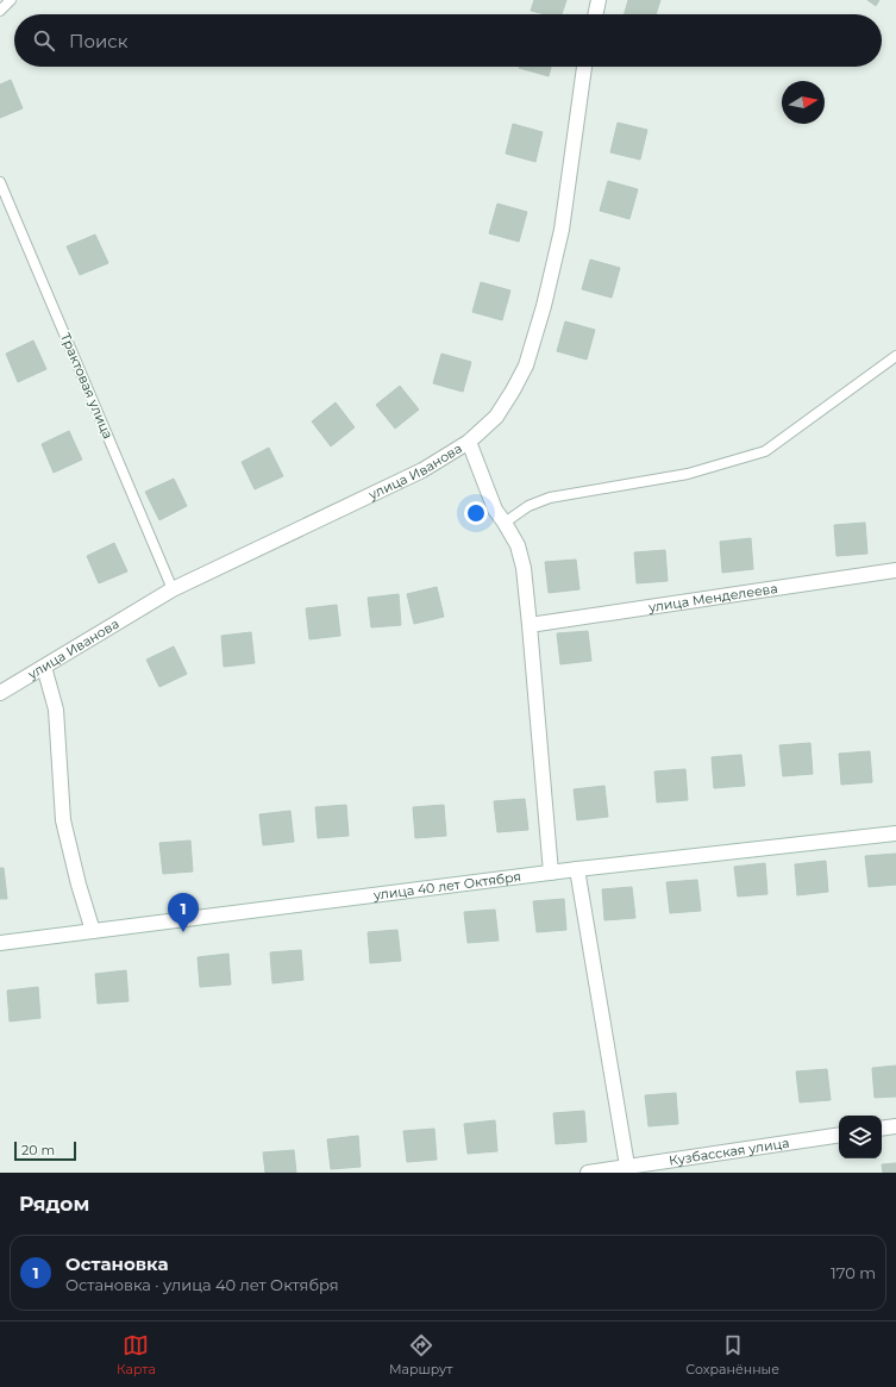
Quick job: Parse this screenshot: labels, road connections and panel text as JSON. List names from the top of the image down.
{
  "streets": {
    "street": [
      "улица Иванова",
      "улица Менделеева",
      "улица 40 лет Октября",
      "Кузбасская улица"
    ],
    "lane": ["Трактовая улица"]
  },
  "crossings": [
    ["Трактовая улица", "улица Иванова"]
  ],
  "scale_bar": "20 m",
  "north": "right",
  "page": {
    "search": "Поиск",
    "pins": "1",
    "scale": "20 m",
    "heading": "Рядом",
    "list": [
      {
        "mark": "1",
        "name": "Остановка",
        "note": "Остановка · улица 40 лет Октября",
        "value": "170 m"
      }
    ],
    "nav": ["Карта", "Маршрут", "Сохранённые"]
  }
}
